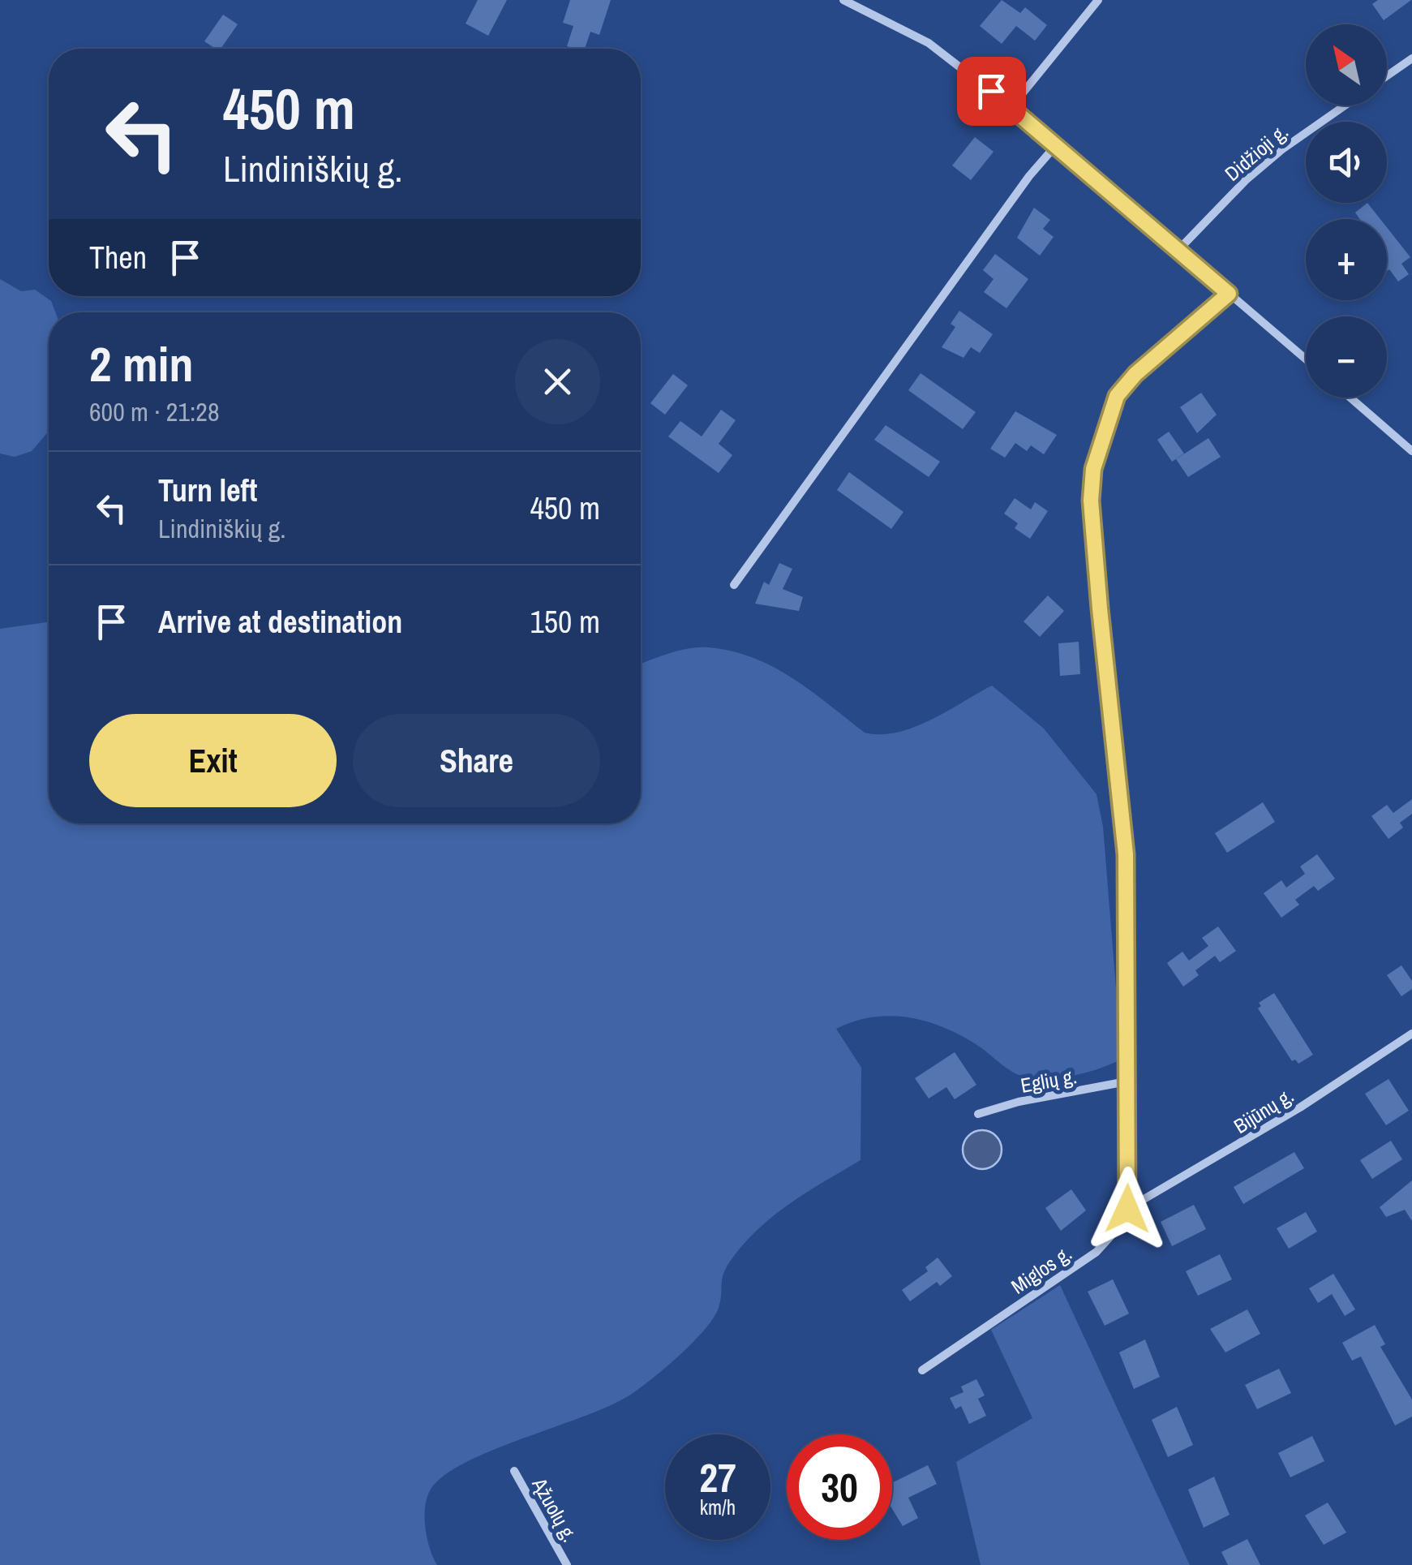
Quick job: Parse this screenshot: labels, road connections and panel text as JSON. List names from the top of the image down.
{
  "streets": {
    "street": [
      "Didžioji g.",
      "Eglių g.",
      "Bijūnų g.",
      "Miglos g.",
      "Ąžuolų g."
    ]
  },
  "crossings": [
    ["Bijūnų g.", "Miglos g."]
  ],
  "north": "top left",
  "page": {
    "map_buttons": ["+", "−"],
    "turn": ["450 m", "Lindiniškių g."],
    "then": "Then",
    "heading": ["2 min", "600 m · 21:28"],
    "list": [
      {
        "name": "Turn left",
        "note": "Lindiniškių g.",
        "value": "450 m"
      },
      {
        "name": "Arrive at destination",
        "value": "150 m"
      }
    ],
    "buttons": ["Exit", "Share"],
    "speed": "27 km/h",
    "limit": "30"
  }
}
